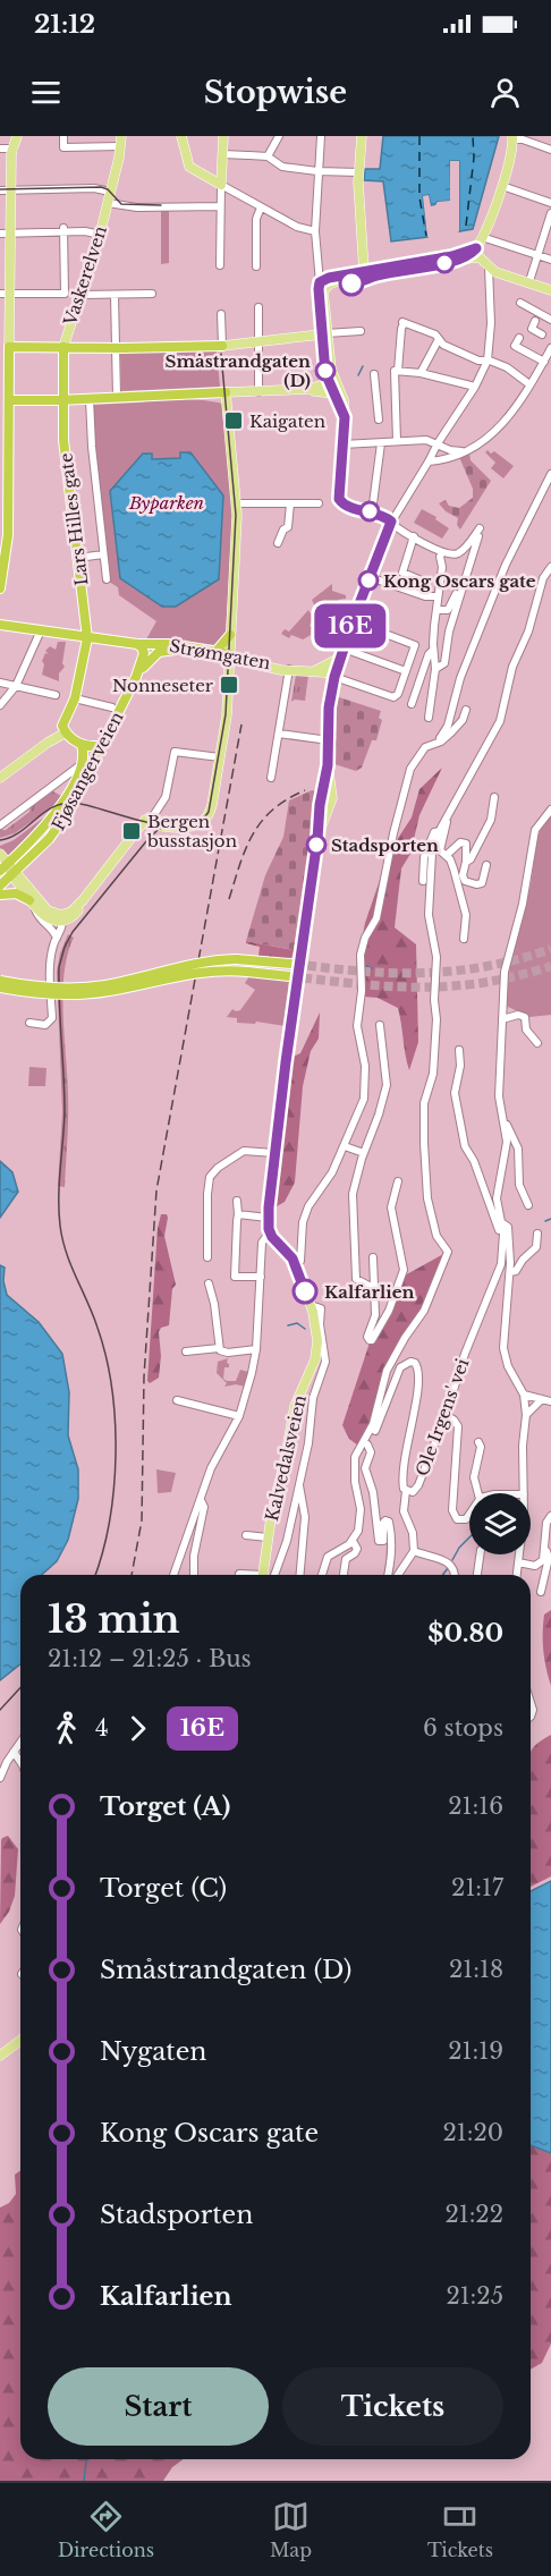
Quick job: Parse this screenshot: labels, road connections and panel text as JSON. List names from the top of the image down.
{
  "streets": {
    "highway": ["Lars Hilles gate", "Strømgaten", "Fjøsangerveien"],
    "main road": ["Vaskerelven", "Kalvedalsveien"],
    "street": ["Ole Irgens' vei"]
  },
  "crossings": [
    ["Vaskerelven", "Lars Hilles gate"],
    ["Strømgaten", "Fjøsangerveien"]
  ],
  "parks": ["Byparken"],
  "places": {
    "other": [
      "Småstrandgaten (D)",
      "Kong Oscars gate",
      "Stadsporten",
      "Kalfarlien"
    ],
    "transit": ["Kaigaten", "Nonneseter", "Bergen busstasjon"]
  },
  "lines": ["bus line 16E"],
  "page": {
    "status": "21:12",
    "header": "Stopwise",
    "on_map": "16E",
    "heading": ["13 min", "21:12 – 21:25 · Bus", "$0.80"],
    "legs": ["4", "16E", "6 stops"],
    "list": [
      {
        "name": "Torget (A)",
        "value": "21:16"
      },
      {
        "name": "Torget (C)",
        "value": "21:17"
      },
      {
        "name": "Småstrandgaten (D)",
        "value": "21:18"
      },
      {
        "name": "Nygaten",
        "value": "21:19"
      },
      {
        "name": "Kong Oscars gate",
        "value": "21:20"
      },
      {
        "name": "Stadsporten",
        "value": "21:22"
      },
      {
        "name": "Kalfarlien",
        "value": "21:25"
      }
    ],
    "buttons": ["Start", "Tickets"],
    "tabs": ["Directions", "Map", "Tickets"]
  }
}
